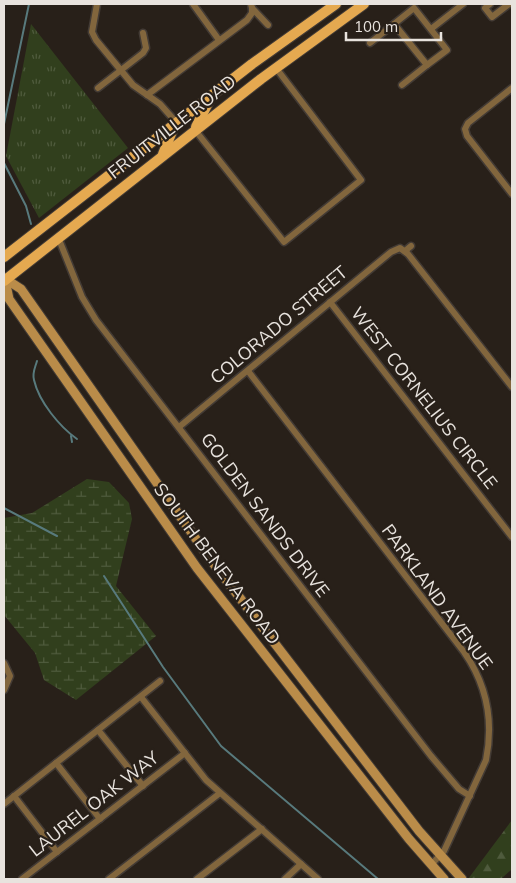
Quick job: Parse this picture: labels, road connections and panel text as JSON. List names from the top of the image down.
{
  "streets": {
    "main road": ["FRUITVILLE ROAD", "SOUTH BENEVA ROAD"],
    "street": [
      "COLORADO STREET",
      "WEST CORNELIUS CIRCLE",
      "GOLDEN SANDS DRIVE",
      "PARKLAND AVENUE",
      "LAUREL OAK WAY"
    ]
  },
  "crossings": [
    ["FRUITVILLE ROAD", "GOLDEN SANDS DRIVE"],
    ["FRUITVILLE ROAD", "SOUTH BENEVA ROAD"],
    ["COLORADO STREET", "WEST CORNELIUS CIRCLE"],
    ["COLORADO STREET", "GOLDEN SANDS DRIVE"],
    ["COLORADO STREET", "PARKLAND AVENUE"],
    ["GOLDEN SANDS DRIVE", "PARKLAND AVENUE"],
    ["SOUTH BENEVA ROAD", "PARKLAND AVENUE"]
  ],
  "scale_bar": "100 m"
}
